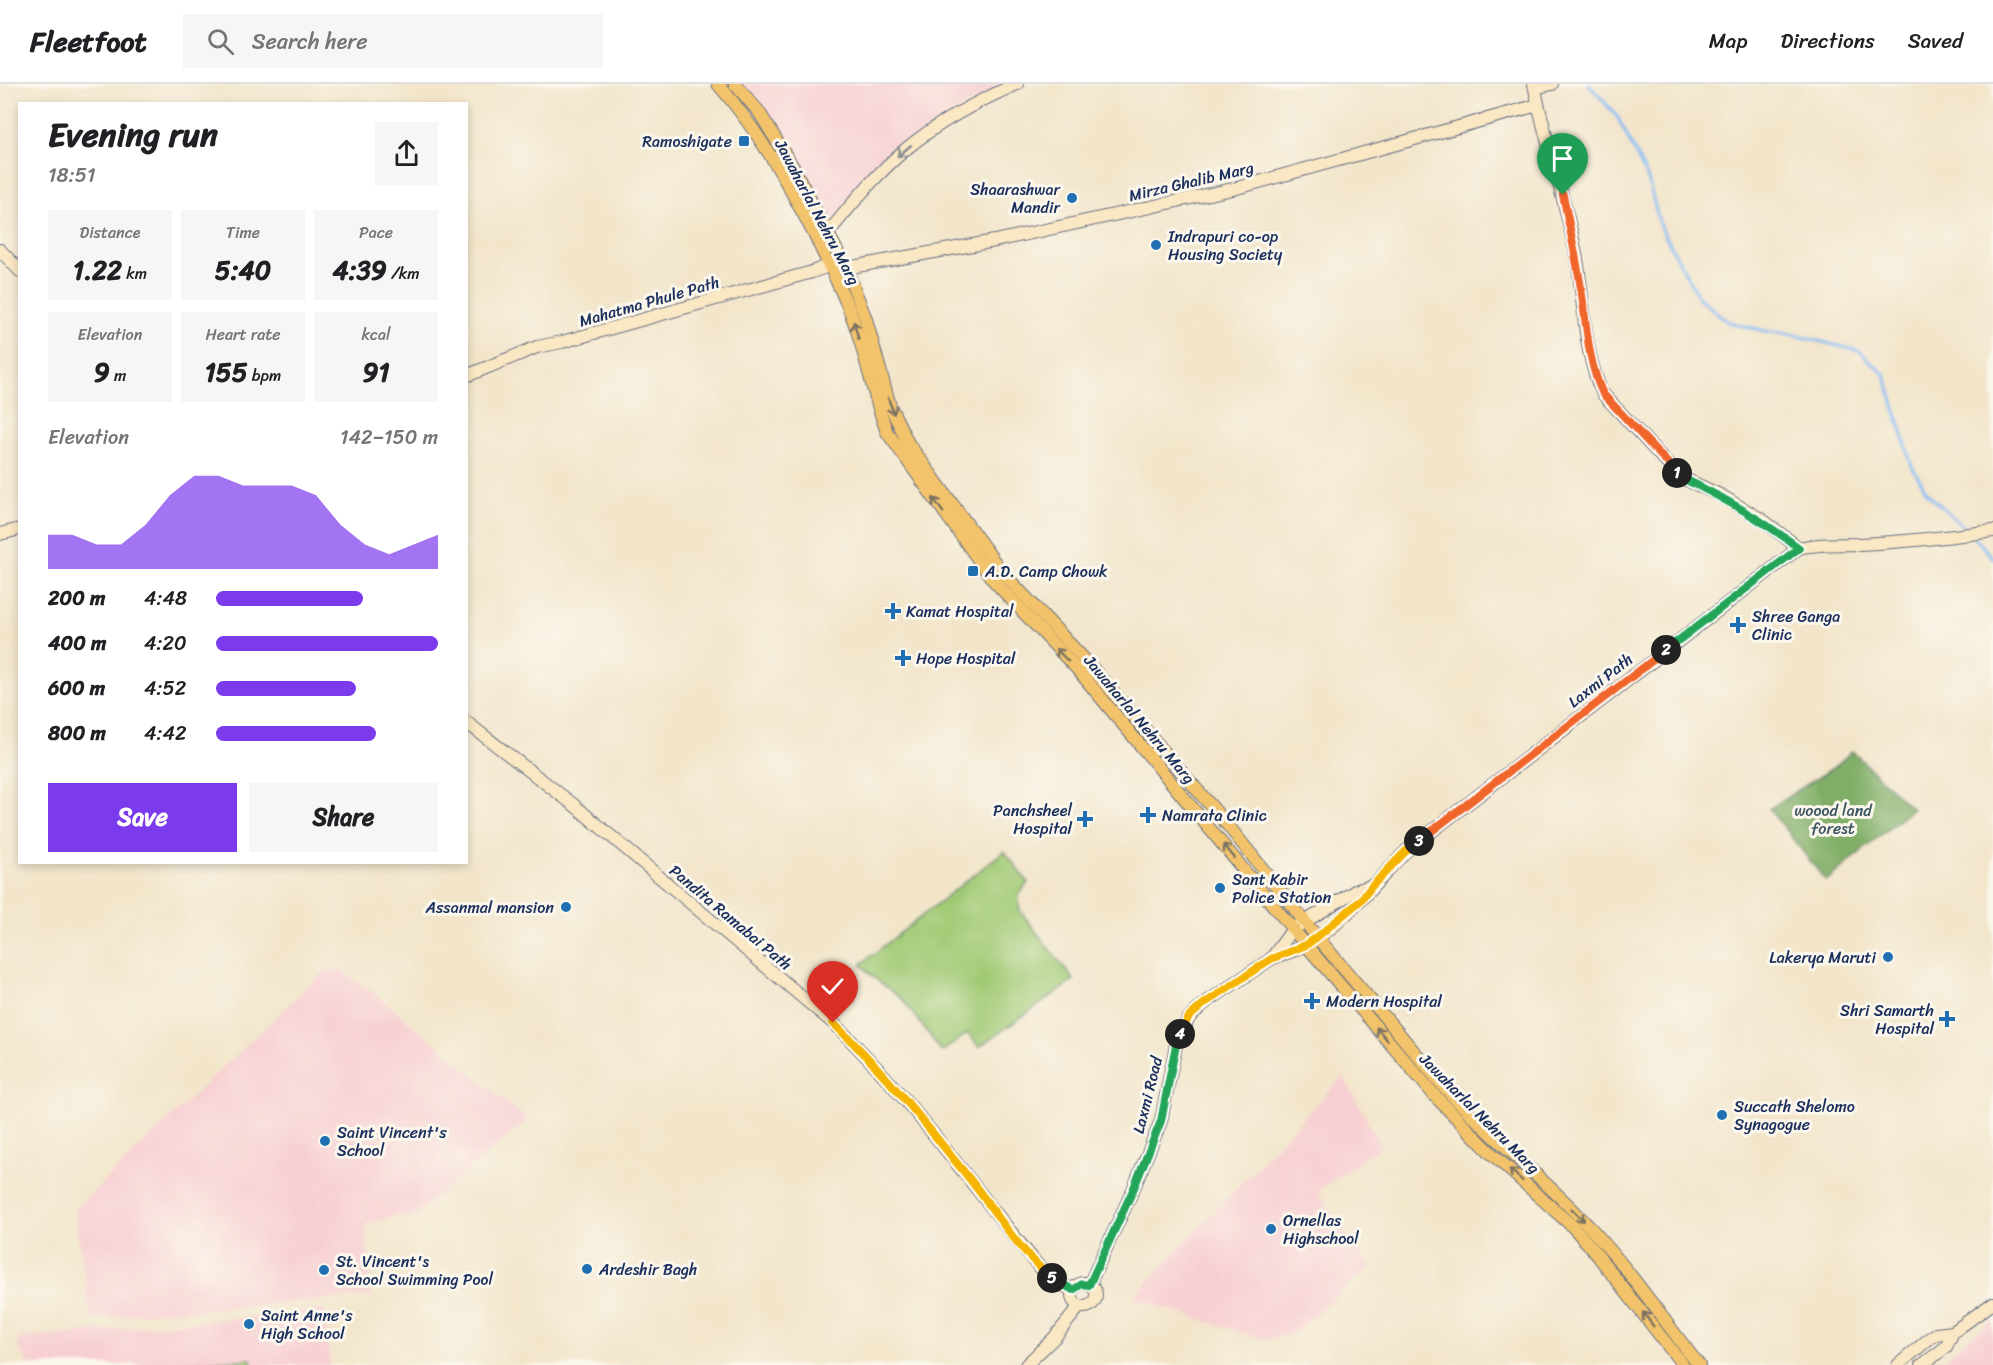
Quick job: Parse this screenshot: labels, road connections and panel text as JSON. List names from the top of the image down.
{
  "streets": {
    "main road": ["Jawaharlal Nehru Marg"],
    "street": [
      "Mirza Ghalib Marg",
      "Mahatma Phule Path",
      "Laxmi Path",
      "Pandita Ramabai Path",
      "Laxmi Road"
    ]
  },
  "crossings": [
    ["Mirza Ghalib Marg", "Jawaharlal Nehru Marg"],
    ["Mirza Ghalib Marg", "Mahatma Phule Path"],
    ["Jawaharlal Nehru Marg", "Mahatma Phule Path"],
    ["Jawaharlal Nehru Marg", "Laxmi Path"],
    ["Jawaharlal Nehru Marg", "Laxmi Road"],
    ["Laxmi Path", "Laxmi Road"],
    ["Pandita Ramabai Path", "Laxmi Road"]
  ],
  "parks": ["woood land forest"],
  "places": {
    "transit": ["Ramoshigate", "A.D. Camp Chowk"],
    "other": [
      "Shaarashwar Mandir",
      "Indrapuri co-op Housing Society",
      "Sant Kabir Police Station",
      "Assanmal mansion",
      "Lakerya Maruti",
      "Succath Shelomo Synagogue",
      "Saint Vincent's School",
      "Ornellas Highschool",
      "Ardeshir Bagh",
      "St. Vincent's School Swimming Pool",
      "Saint Anne's High School"
    ],
    "health": [
      "Kamat Hospital",
      "Shree Ganga Clinic",
      "Hope Hospital",
      "Namrata Clinic",
      "Panchsheel Hospital",
      "Modern Hospital",
      "Shri Samarth Hospital"
    ]
  },
  "page": {
    "header": "Fleetfoot",
    "search": "Search here",
    "nav": ["Map", "Directions", "Saved"],
    "heading": ["Evening run", "18:51"],
    "stats": [
      ["Distance", "1.22 km"],
      ["Time", "5:40"],
      ["Pace", "4:39 /km"],
      ["Elevation", "9 m"],
      ["Heart rate", "155 bpm"],
      ["kcal", "91"]
    ],
    "chart": ["Elevation", "142–150 m"],
    "pins": [
      "1",
      "2",
      "3",
      "4",
      "5"
    ],
    "list": [
      {
        "name": "200 m",
        "note": "4:48"
      },
      {
        "name": "400 m",
        "note": "4:20"
      },
      {
        "name": "600 m",
        "note": "4:52"
      },
      {
        "name": "800 m",
        "note": "4:42"
      }
    ],
    "buttons": ["Save", "Share"]
  }
}
